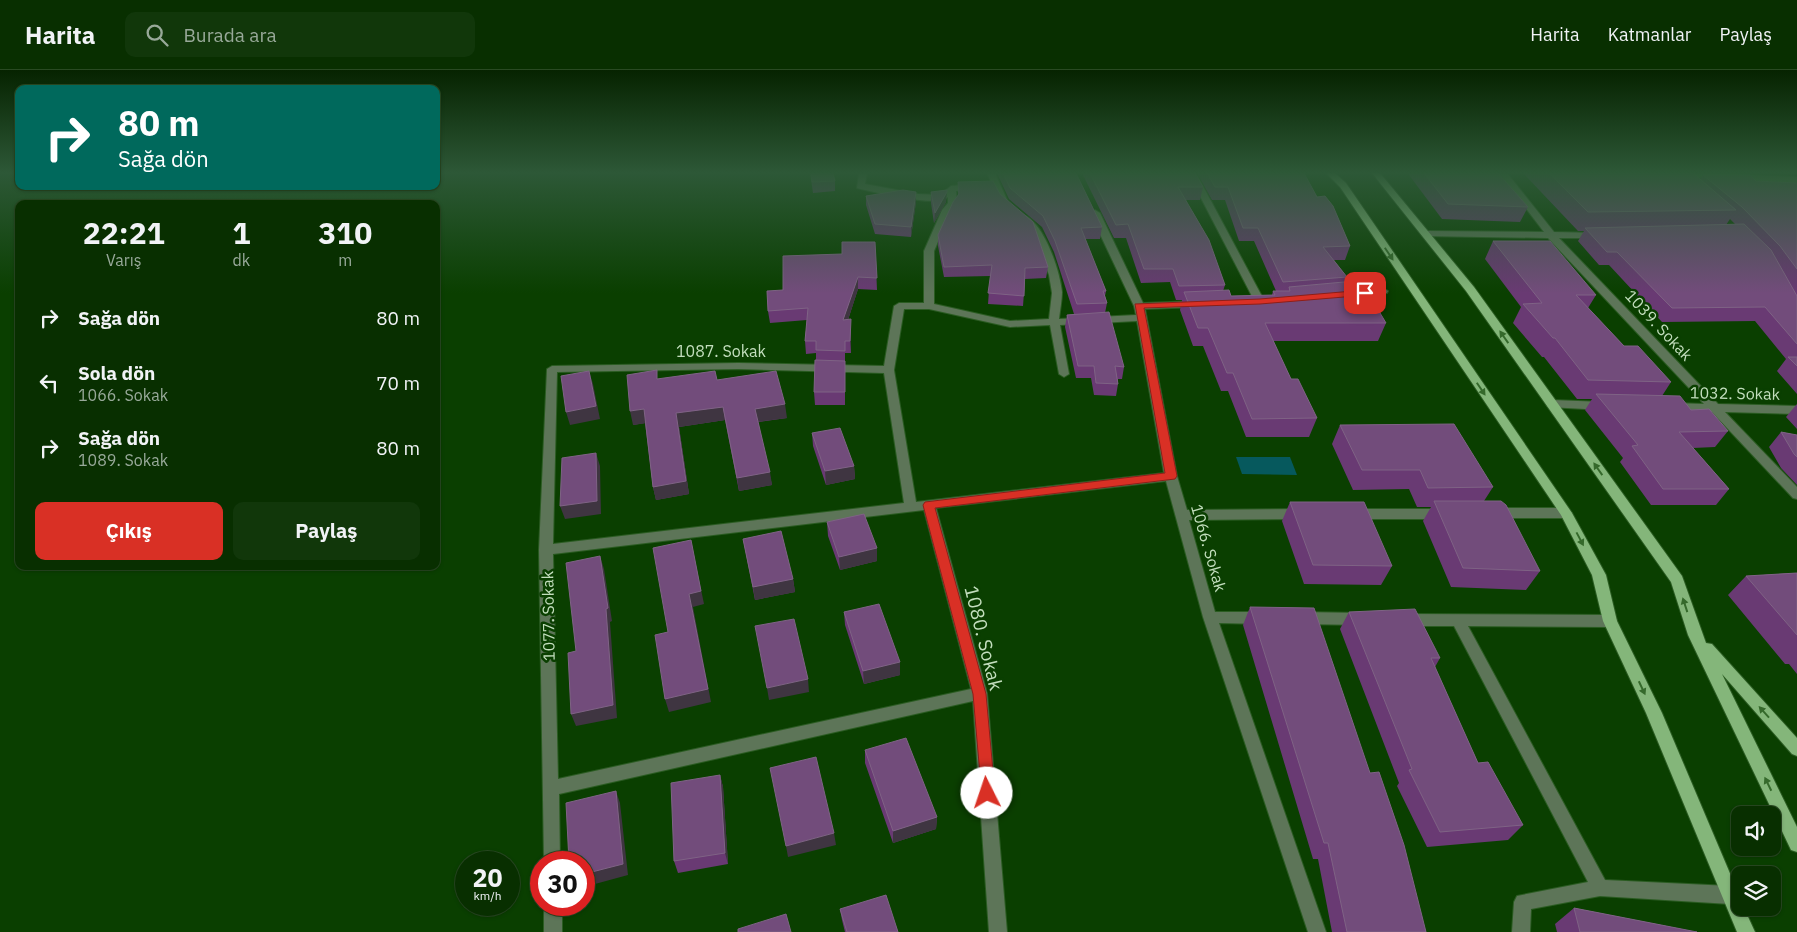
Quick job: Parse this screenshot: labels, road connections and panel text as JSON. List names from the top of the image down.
{
  "streets": {
    "street": [
      "1039. Sokak",
      "1087. Sokak",
      "1032. Sokak",
      "1066. Sokak",
      "1077. Sokak",
      "1080. Sokak"
    ]
  },
  "crossings": [
    ["1039. Sokak", "1032. Sokak"],
    ["1087. Sokak", "1077. Sokak"]
  ],
  "page": {
    "header": "Harita",
    "search": "Burada ara",
    "nav": ["Harita", "Katmanlar", "Paylaş"],
    "turn": ["80 m", "Sağa dön"],
    "eta": [
      "22:21",
      "Varış",
      "1",
      "dk",
      "310",
      "m"
    ],
    "list": [
      {
        "name": "Sağa dön",
        "value": "80 m"
      },
      {
        "name": "Sola dön",
        "note": "1066. Sokak",
        "value": "70 m"
      },
      {
        "name": "Sağa dön",
        "note": "1089. Sokak",
        "value": "80 m"
      }
    ],
    "buttons": ["Çıkış", "Paylaş"],
    "speed": "20 km/h",
    "limit": "30"
  }
}
